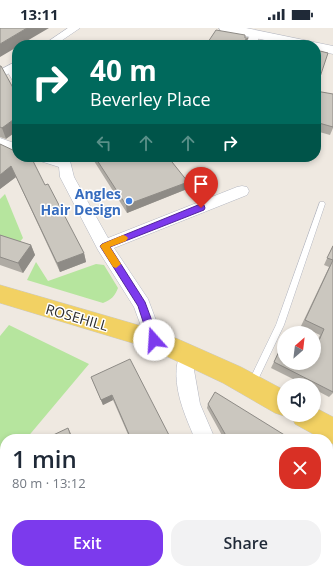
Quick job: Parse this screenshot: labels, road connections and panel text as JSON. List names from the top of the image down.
{
  "streets": {
    "main road": ["ROSEHILL"]
  },
  "places": ["Angles Hair Design"],
  "north": "top right",
  "page": {
    "status": "13:11",
    "turn": ["40 m", "Beverley Place"],
    "heading": ["1 min", "80 m · 13:12"],
    "buttons": ["Exit", "Share"]
  }
}
